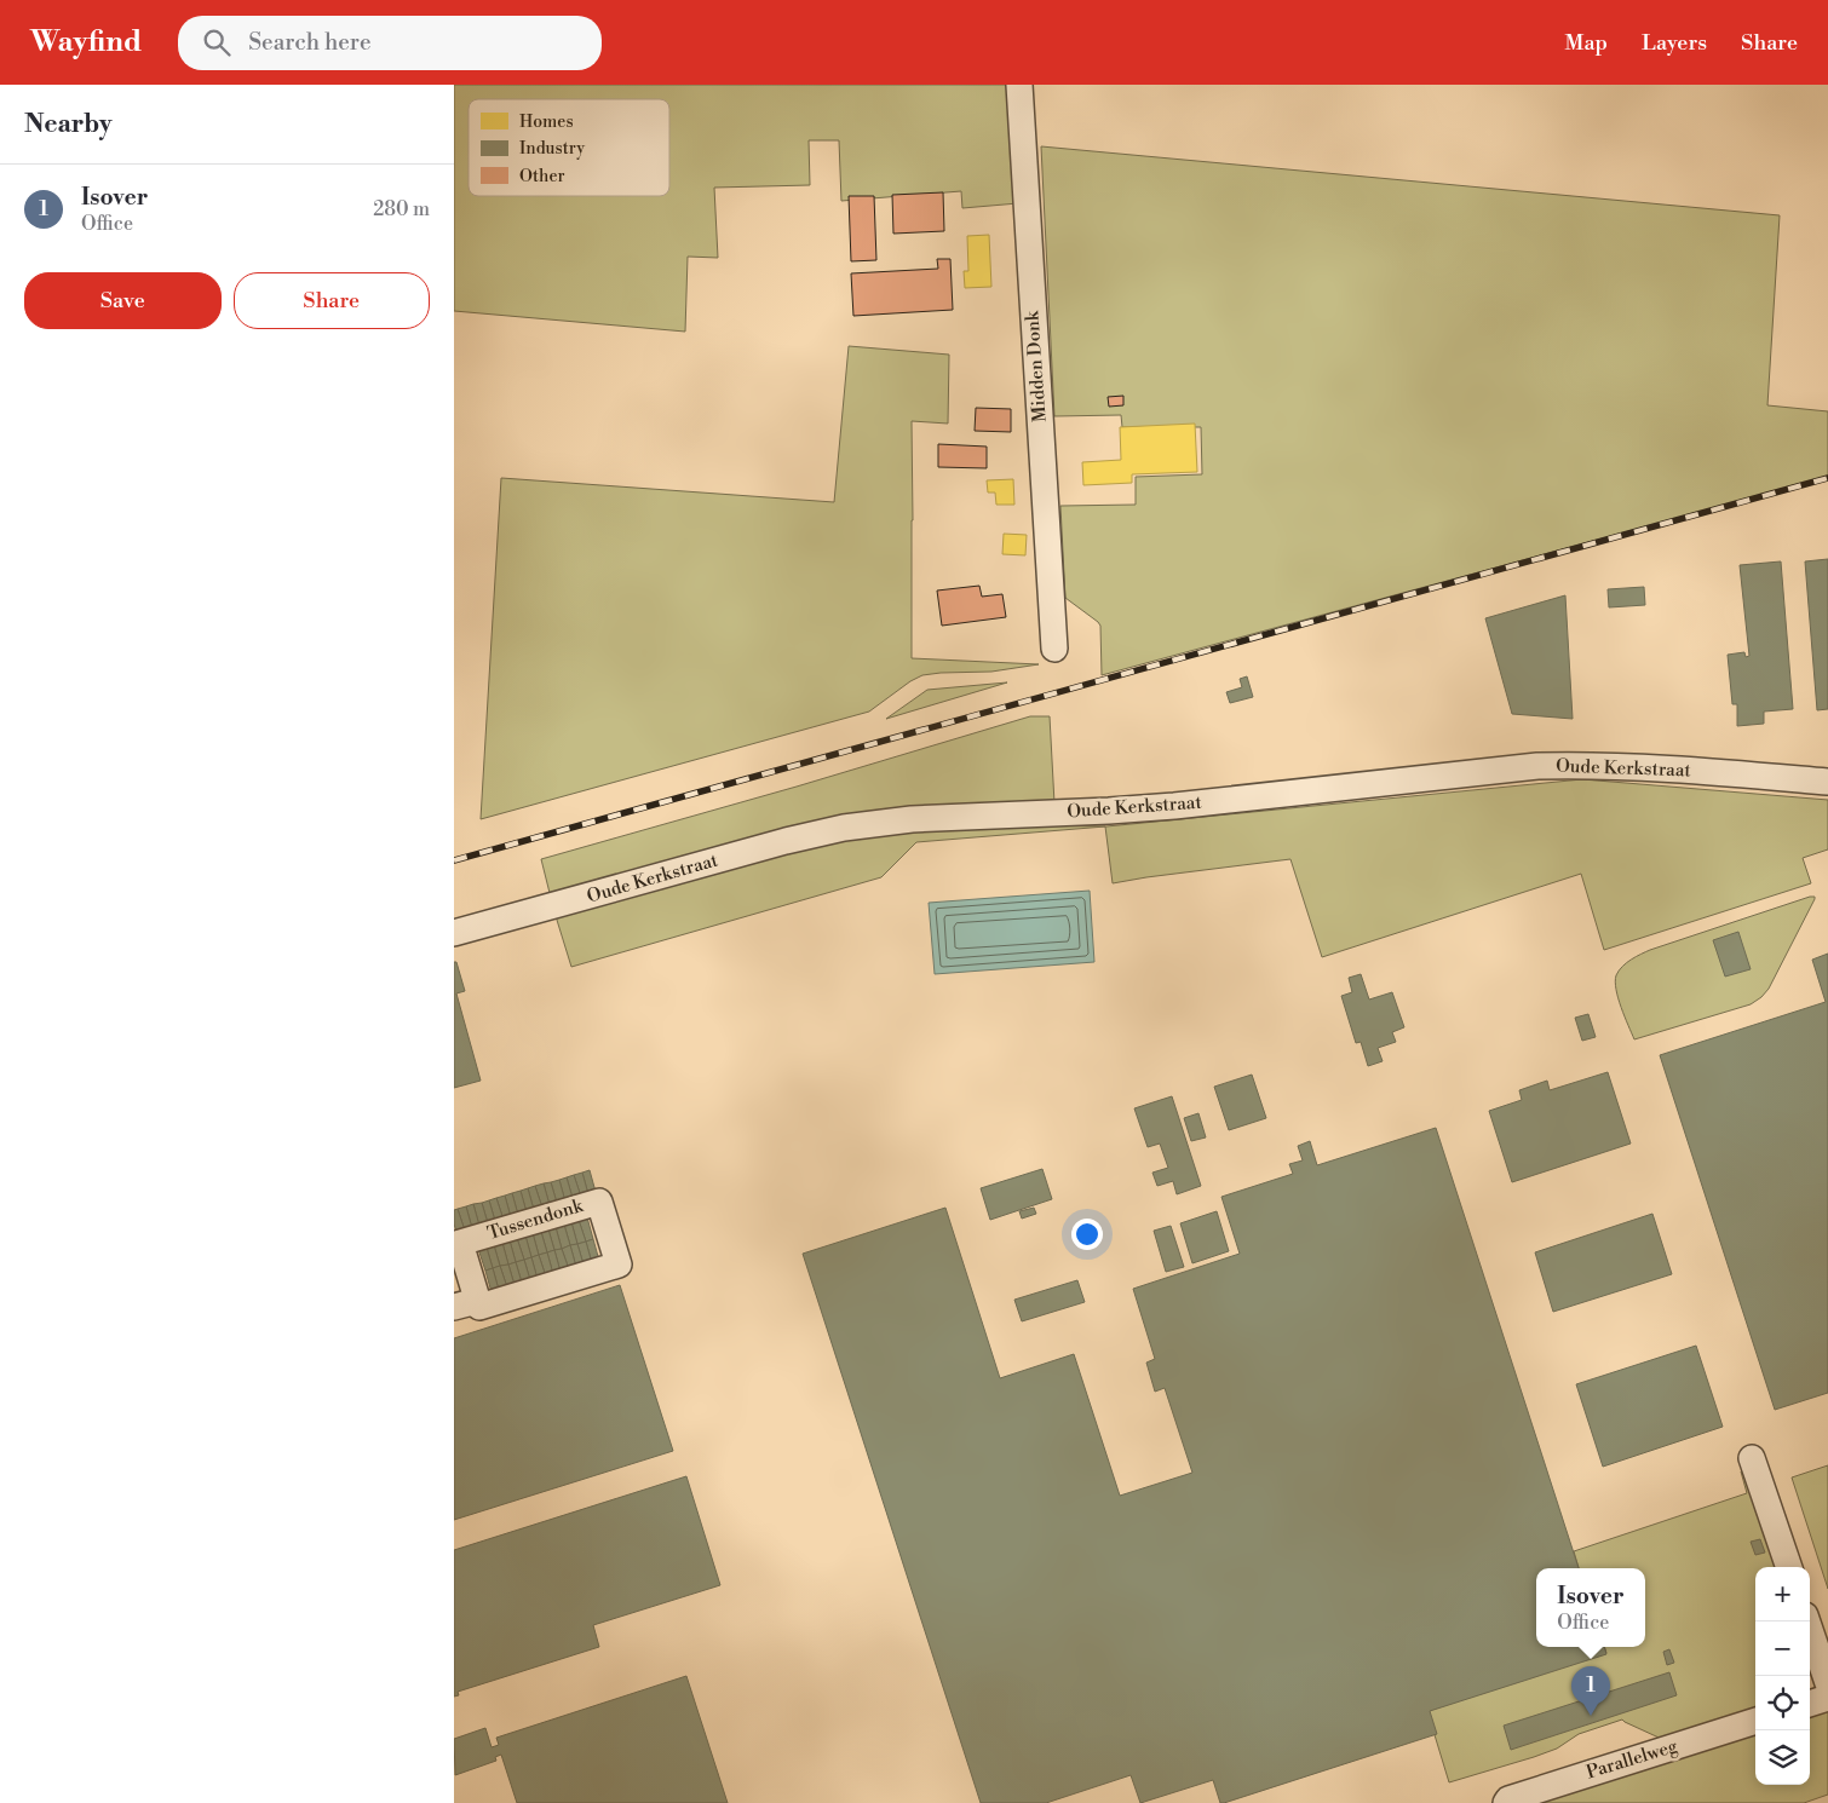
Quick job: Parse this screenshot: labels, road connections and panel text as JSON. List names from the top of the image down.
{
  "streets": {
    "street": [
      "Midden Donk",
      "Oude Kerkstraat",
      "Tussendonk",
      "Parallelweg"
    ]
  },
  "legend": ["Homes", "Industry", "Other"],
  "page": {
    "header": "Wayfind",
    "search": "Search here",
    "nav": ["Map", "Layers", "Share"],
    "heading": "Nearby",
    "list": [
      {
        "mark": "1",
        "name": "Isover",
        "note": "Office",
        "value": "280 m"
      }
    ],
    "buttons": ["Save", "Share"],
    "map_buttons": ["+", "−"],
    "popup": ["Isover", "Office"],
    "pins": "1"
  }
}
